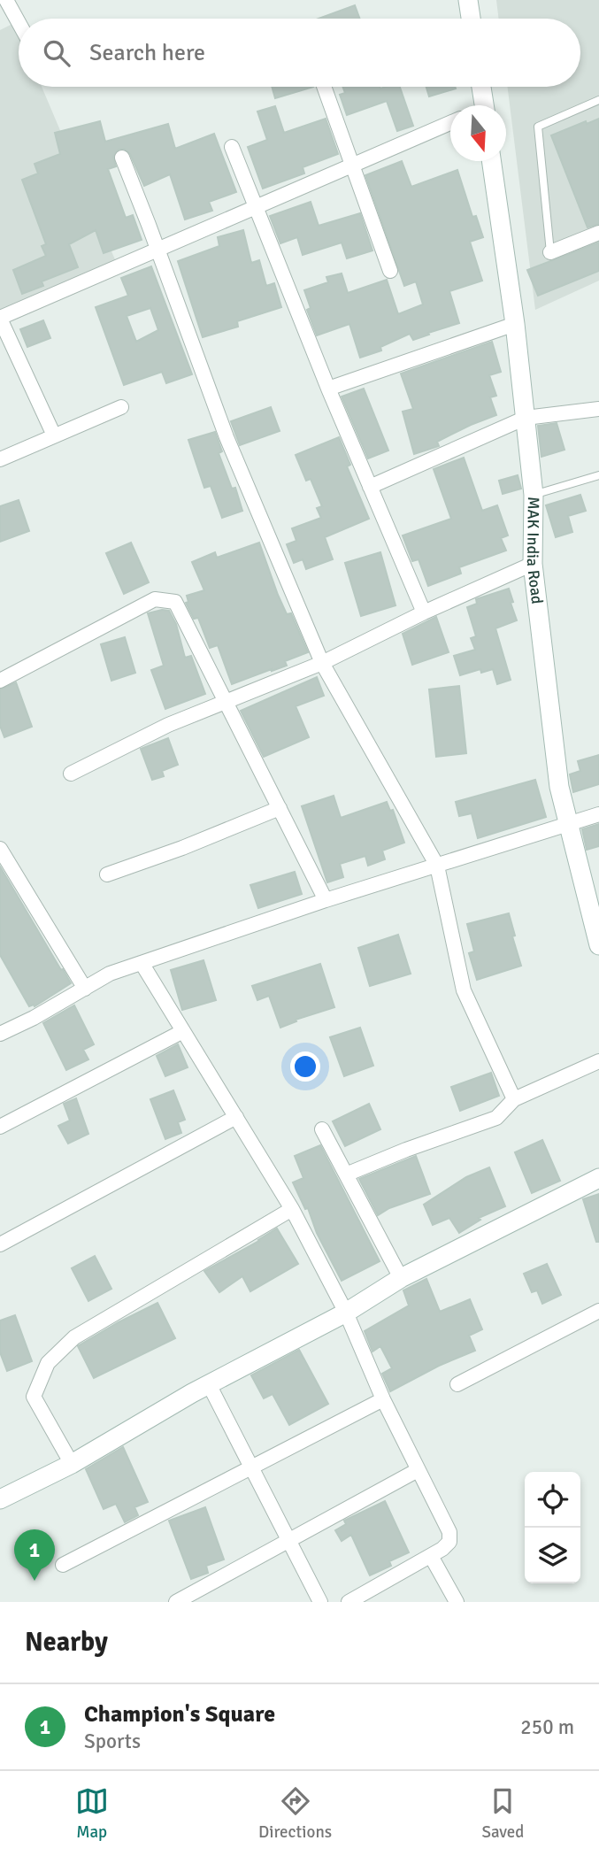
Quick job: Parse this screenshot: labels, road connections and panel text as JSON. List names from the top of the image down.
{
  "streets": {
    "street": ["MAK India Road"]
  },
  "north": "bottom",
  "page": {
    "search": "Search here",
    "pins": "1",
    "heading": "Nearby",
    "list": [
      {
        "mark": "1",
        "name": "Champion's Square",
        "note": "Sports",
        "value": "250 m"
      }
    ],
    "nav": ["Map", "Directions", "Saved"]
  }
}
